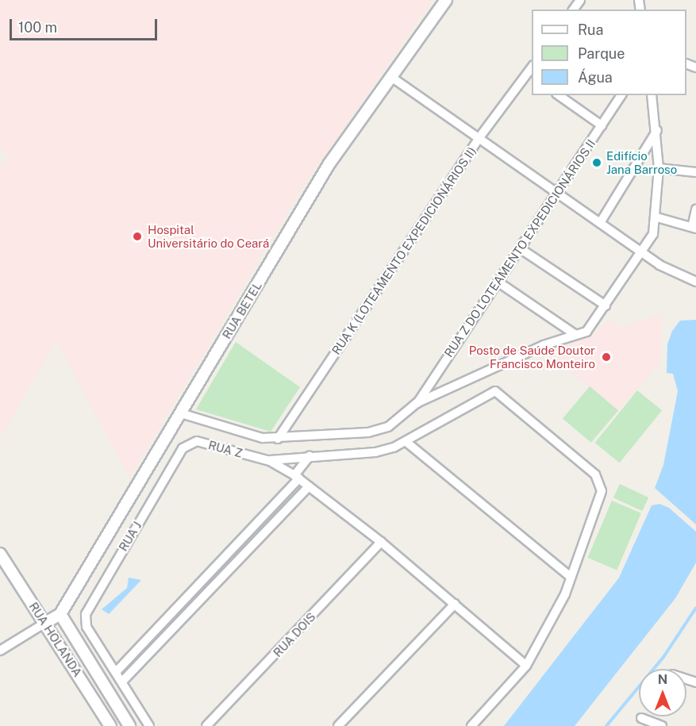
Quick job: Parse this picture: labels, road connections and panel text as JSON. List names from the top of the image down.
{
  "streets": {
    "street": [
      "RUA Z DO LOTEAMENTO EXPEDICIONÁRIOS II",
      "RUA K (LOTEAMENTO EXPEDICIONÁRIOS II)",
      "RUA BETEL",
      "RUA Z",
      "RUA J",
      "RUA DOIS",
      "RUA HOLANDA"
    ]
  },
  "crossings": [
    ["RUA BETEL", "RUA HOLANDA"],
    ["RUA Z", "RUA J"]
  ],
  "places": ["Edifício Jana Barroso", "Hospital Universitário do Ceará", "Posto de Saúde Doutor Francisco Monteiro"],
  "legend": ["Rua", "Parque", "Água"],
  "scale_bar": "100 m",
  "north": "top"
}
